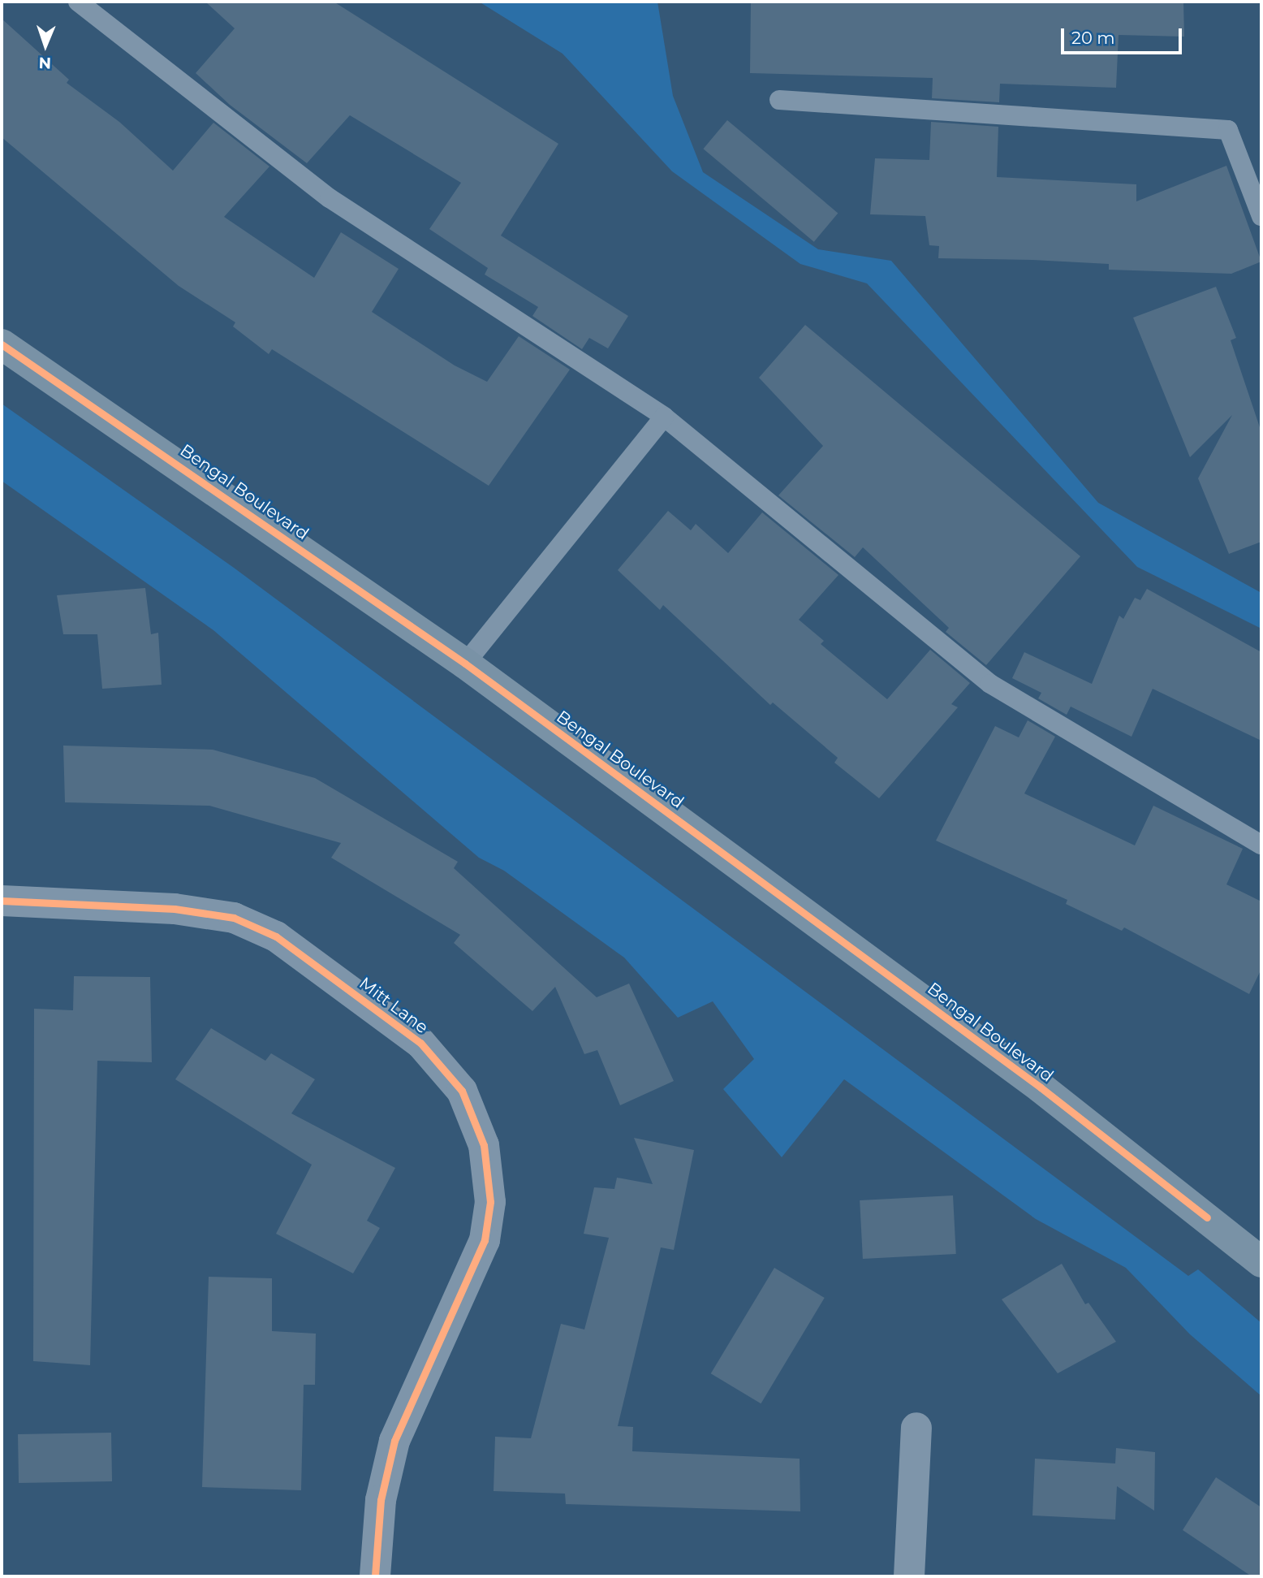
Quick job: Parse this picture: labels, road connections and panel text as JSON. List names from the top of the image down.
{
  "streets": {
    "main road": ["Bengal Boulevard"],
    "street": ["Mitt Lane"]
  },
  "scale_bar": "20 m",
  "north": "bottom"
}
